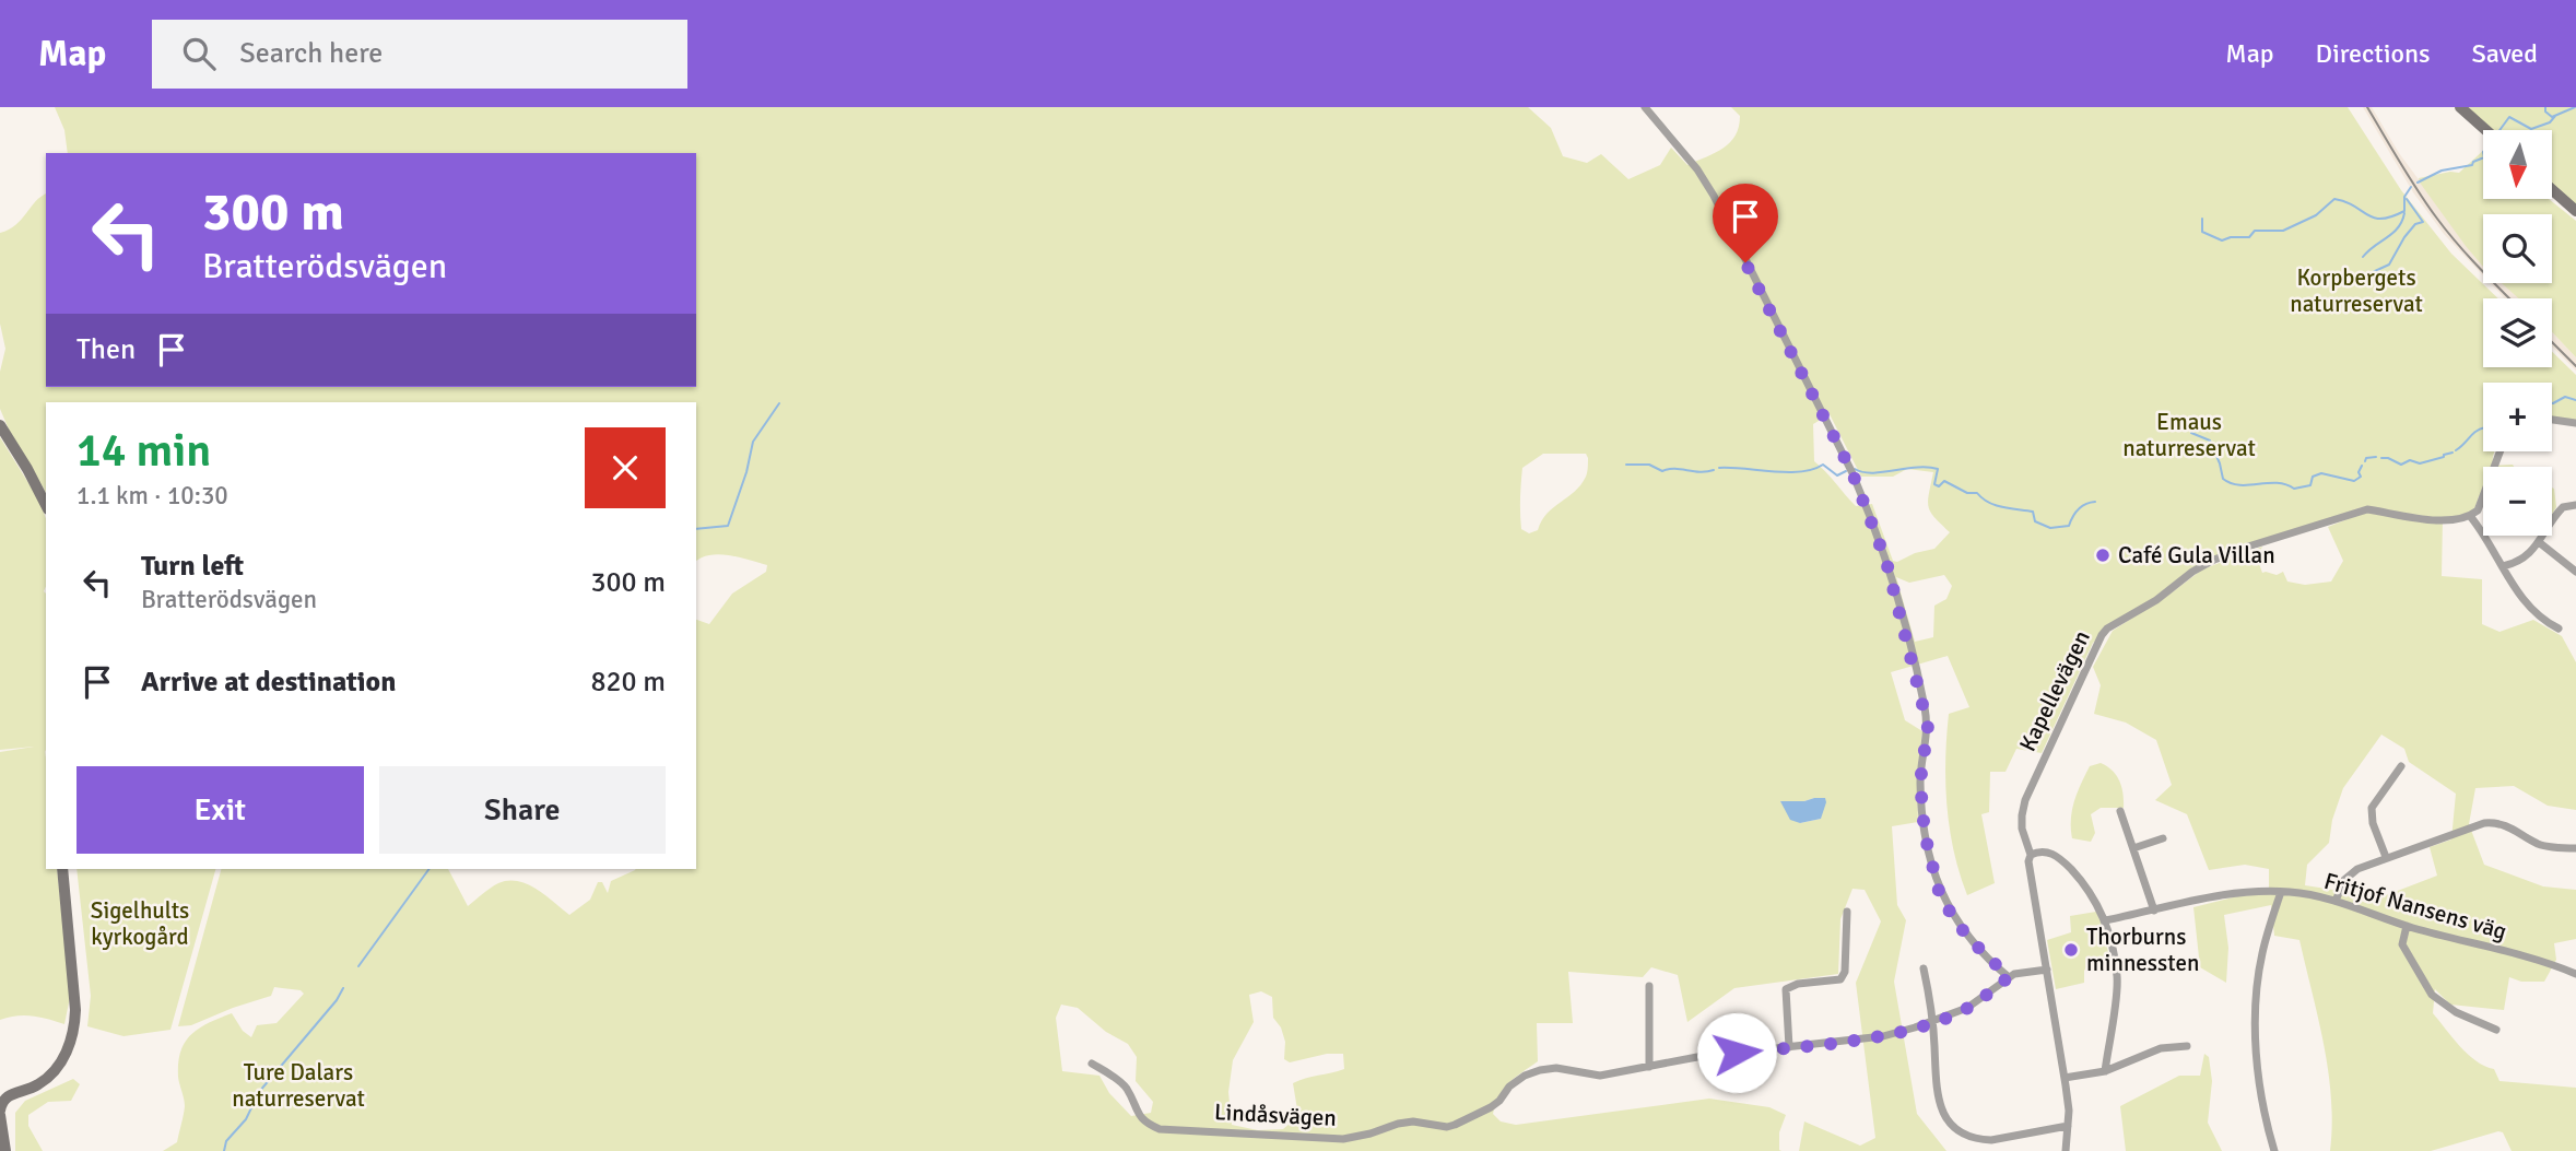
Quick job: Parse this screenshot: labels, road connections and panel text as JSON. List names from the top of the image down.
{
  "streets": {
    "street": ["Kapellevägen", "Fritjof Nansens väg", "Lindåsvägen"]
  },
  "crossings": [
    ["Kapellevägen", "Lindåsvägen"]
  ],
  "parks": [
    "Korpbergets naturreservat",
    "Emaus naturreservat",
    "Sigelhults kyrkogård",
    "Ture Dalars naturreservat"
  ],
  "places": ["Café Gula Villan", "Thorburns minnessten"],
  "north": "bottom",
  "page": {
    "header": "Map",
    "search": "Search here",
    "nav": ["Map", "Directions", "Saved"],
    "map_buttons": ["+", "−"],
    "turn": ["300 m", "Bratterödsvägen"],
    "then": "Then",
    "heading": ["14 min", "1.1 km · 10:30"],
    "list": [
      {
        "name": "Turn left",
        "note": "Bratterödsvägen",
        "value": "300 m"
      },
      {
        "name": "Arrive at destination",
        "value": "820 m"
      }
    ],
    "buttons": ["Exit", "Share"]
  }
}
